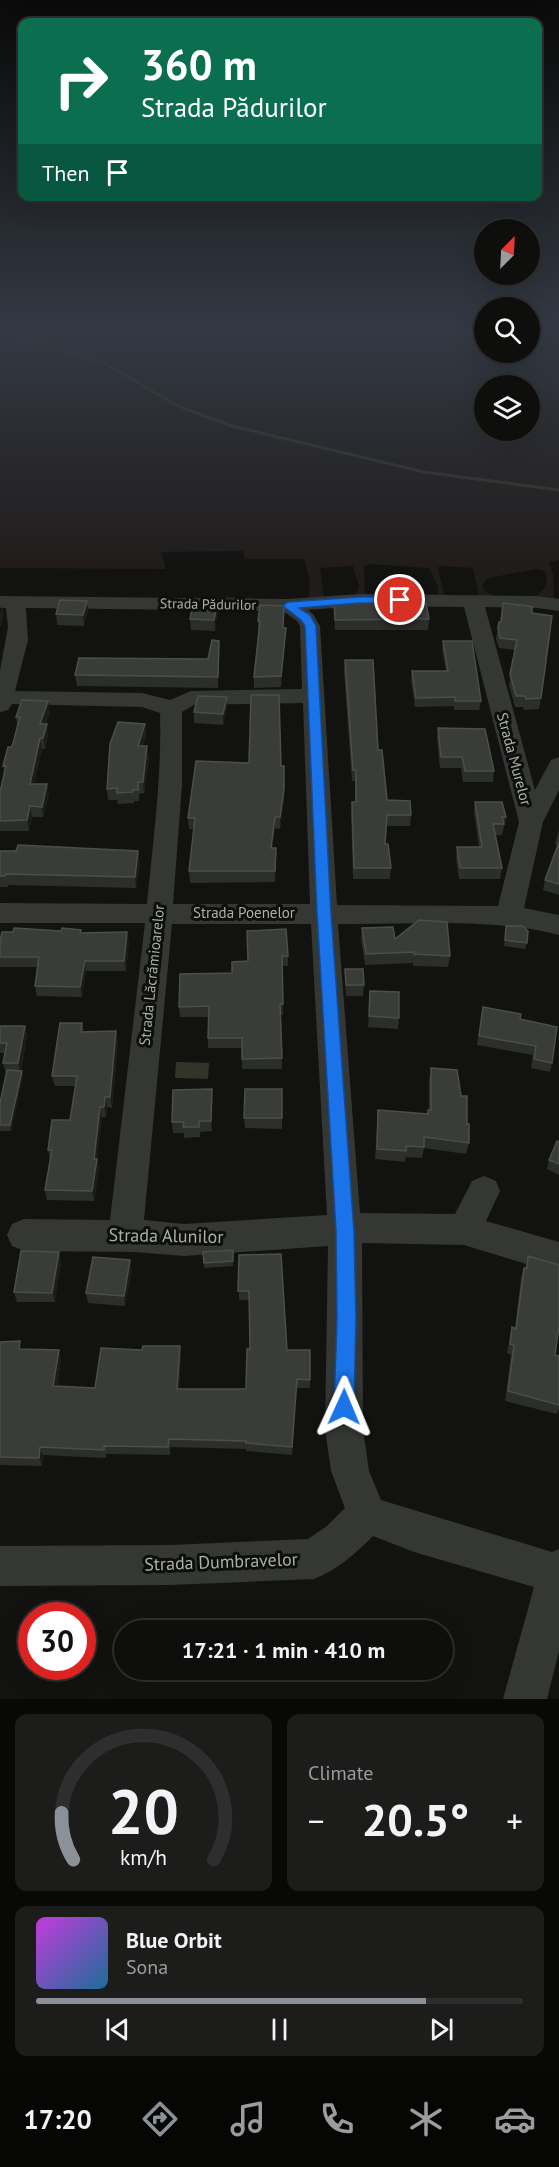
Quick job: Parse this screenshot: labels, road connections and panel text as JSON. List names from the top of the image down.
{
  "streets": {
    "street": [
      "Strada Pădurilor",
      "Strada Murelor",
      "Strada Poenelor",
      "Strada Lăcrămioarelor",
      "Strada Alunilor",
      "Strada Dumbravelor"
    ]
  },
  "crossings": [
    ["Strada Pădurilor", "Strada Murelor"],
    ["Strada Murelor", "Strada Poenelor"],
    ["Strada Poenelor", "Strada Lăcrămioarelor"],
    ["Strada Lăcrămioarelor", "Strada Alunilor"]
  ],
  "north": "top right",
  "page": {
    "turn": ["360 m", "Strada Pădurilor"],
    "then": "Then",
    "limit": "30",
    "trip": "17:21 · 1 min · 410 m",
    "tile": "Climate",
    "heat": ["−", "20.5°", "+"],
    "song": ["Blue Orbit", "Sona"],
    "tabs": "17:20",
    "gauge": ["20", "km/h"]
  }
}
